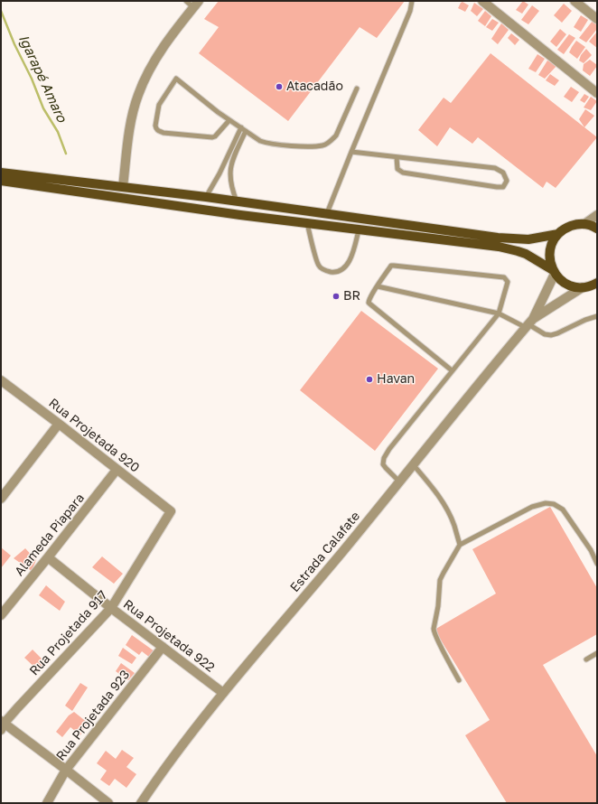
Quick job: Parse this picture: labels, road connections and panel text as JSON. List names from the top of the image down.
{
  "streets": {
    "street": [
      "Rua Projetada 920",
      "Alameda Piapara",
      "Estrada Calafate",
      "Rua Projetada 917",
      "Rua Projetada 922",
      "Rua Projetada 923"
    ]
  },
  "crossings": [
    ["Rua Projetada 920", "Alameda Piapara"],
    ["Rua Projetada 920", "Rua Projetada 917"],
    ["Alameda Piapara", "Rua Projetada 922"],
    ["Estrada Calafate", "Rua Projetada 922"],
    ["Rua Projetada 917", "Rua Projetada 922"],
    ["Rua Projetada 922", "Rua Projetada 923"]
  ],
  "water": ["Igarapé Amaro"],
  "places": ["Atacadão", "BR", "Havan"]
}
